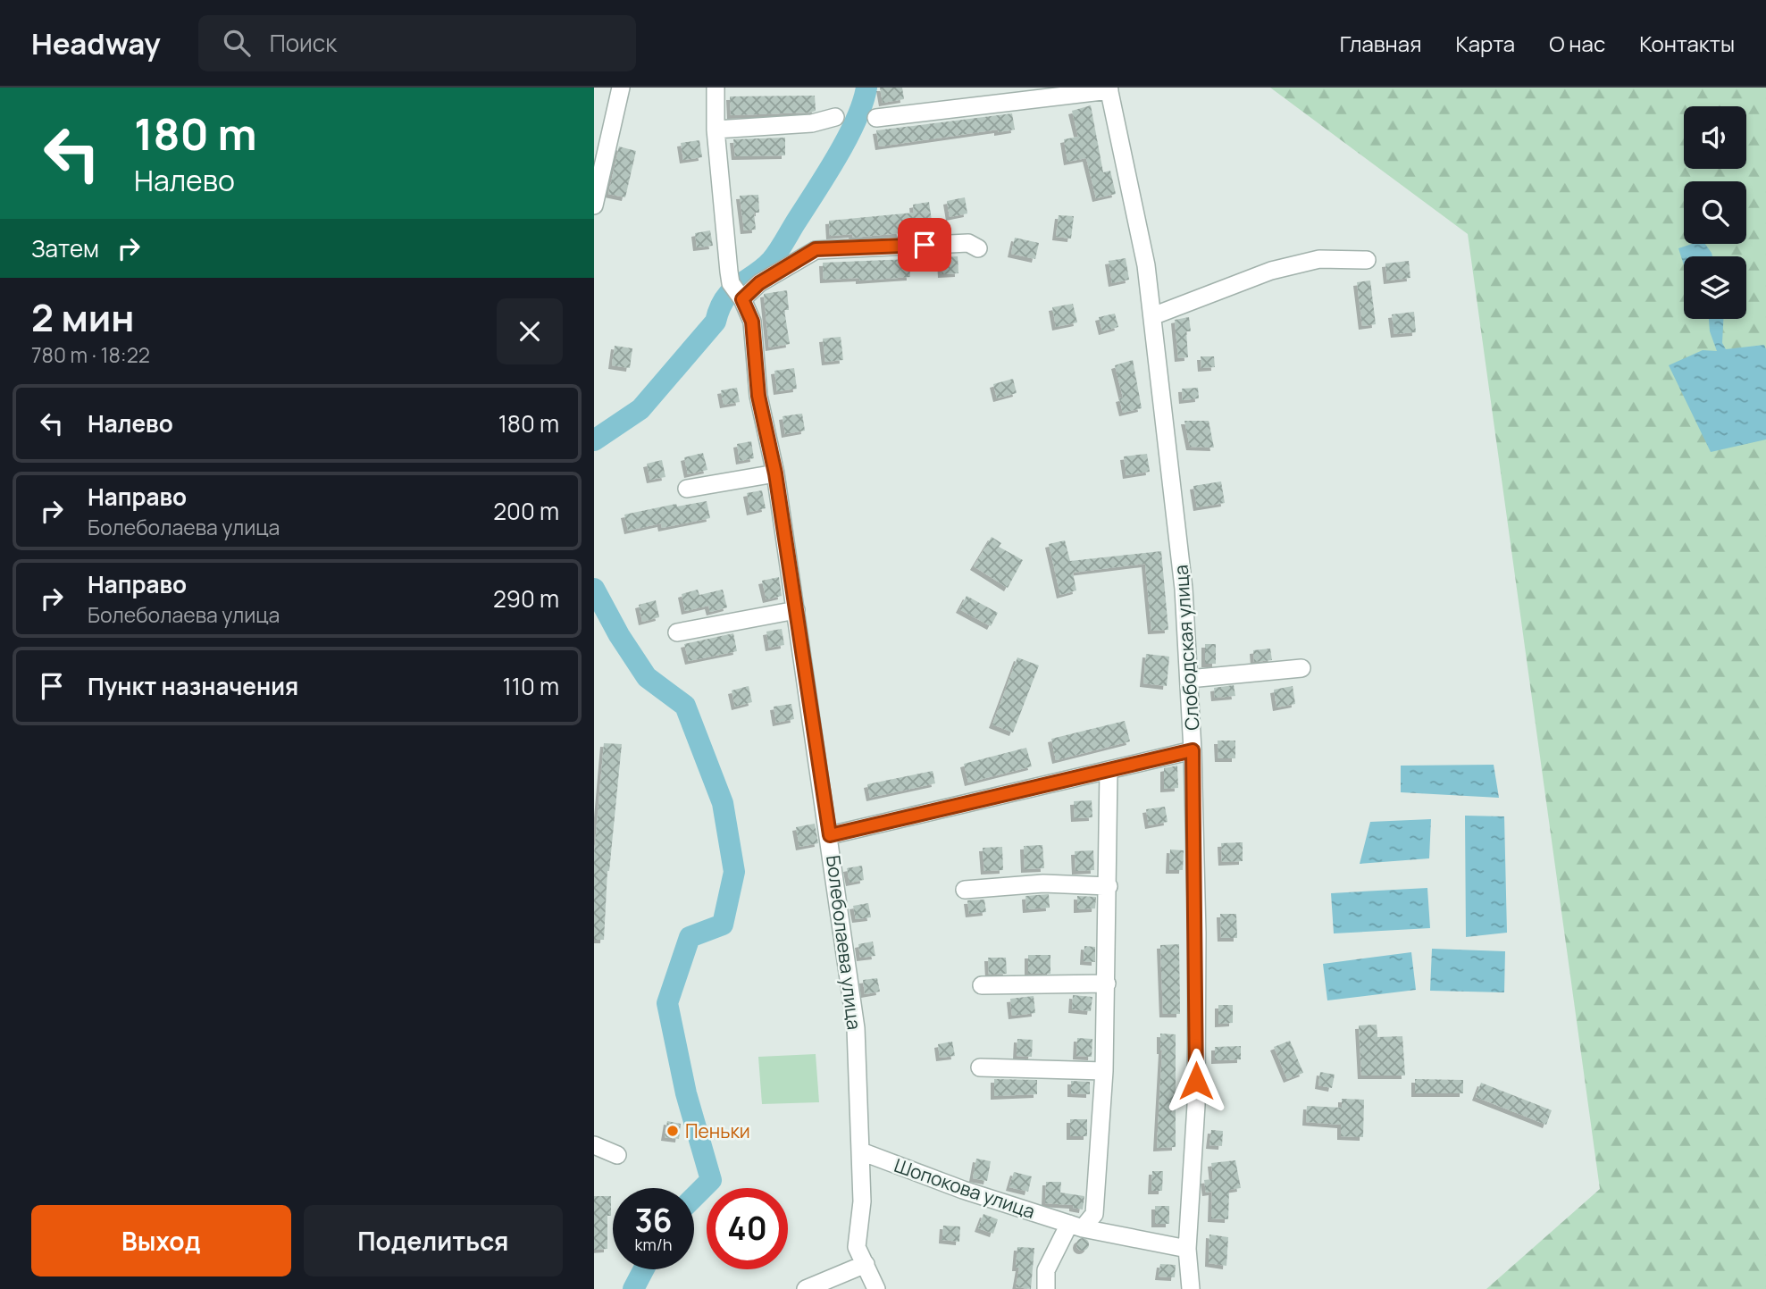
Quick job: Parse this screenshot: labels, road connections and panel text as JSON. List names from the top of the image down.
{
  "streets": {
    "street": ["Слободская улица", "Болеболаева улица", "Шопокова улица"]
  },
  "crossings": [
    ["Слободская улица", "Шопокова улица"],
    ["Болеболаева улица", "Шопокова улица"]
  ],
  "places": ["Пеньки"],
  "page": {
    "header": "Headway",
    "search": "Поиск",
    "nav": [
      "Главная",
      "Карта",
      "О нас",
      "Контакты"
    ],
    "turn": ["180 m", "Налево"],
    "then": "Затем",
    "heading": ["2 мин", "780 m · 18:22"],
    "list": [
      {
        "name": "Налево",
        "value": "180 m"
      },
      {
        "name": "Направо",
        "note": "Болеболаева улица",
        "value": "200 m"
      },
      {
        "name": "Направо",
        "note": "Болеболаева улица",
        "value": "290 m"
      },
      {
        "name": "Пункт назначения",
        "value": "110 m"
      }
    ],
    "speed": "36 km/h",
    "limit": "40",
    "buttons": ["Выход", "Поделиться"]
  }
}
